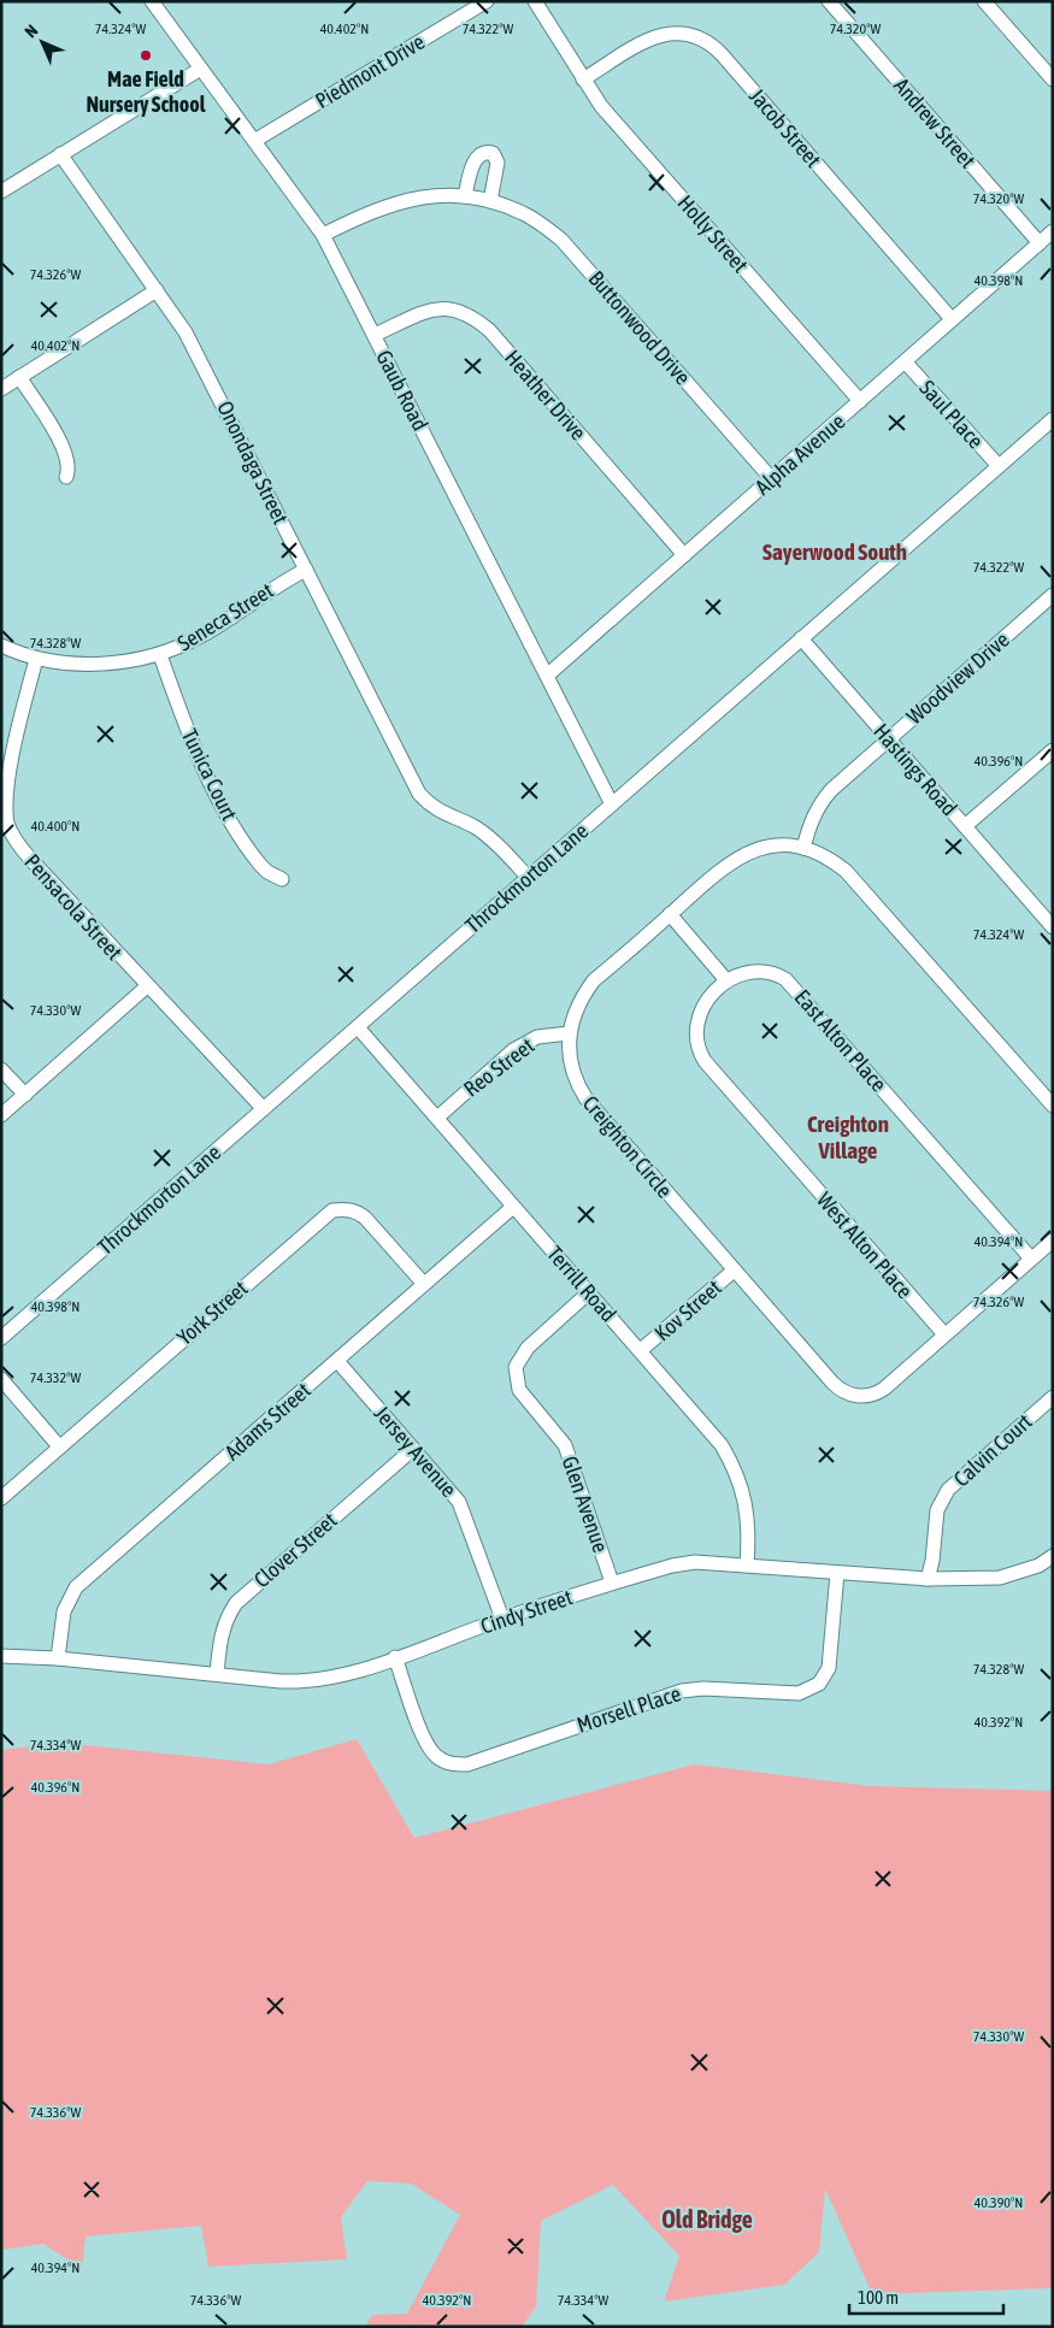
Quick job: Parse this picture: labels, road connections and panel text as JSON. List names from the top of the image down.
{
  "streets": {
    "street": [
      "Piedmont Drive",
      "Andrew Street",
      "Jacob Street",
      "Holly Street",
      "Buttonwood Drive",
      "Gaub Road",
      "Heather Drive",
      "Saul Place",
      "Alpha Avenue",
      "Onondaga Street",
      "Seneca Street",
      "Woodview Drive",
      "Hastings Road",
      "Tunica Court",
      "Throckmorton Lane",
      "Pensacola Street",
      "East Alton Place",
      "Reo Street",
      "Creighton Circle",
      "West Alton Place",
      "Terrill Road",
      "Kov Street",
      "York Street",
      "Adams Street",
      "Calvin Court",
      "Jersey Avenue",
      "Glen Avenue",
      "Clover Street",
      "Cindy Street",
      "Morsell Place"
    ]
  },
  "crossings": [
    ["Piedmont Drive", "Gaub Road"],
    ["Andrew Street", "Alpha Avenue"],
    ["Jacob Street", "Holly Street"],
    ["Jacob Street", "Alpha Avenue"],
    ["Holly Street", "Alpha Avenue"],
    ["Buttonwood Drive", "Gaub Road"],
    ["Buttonwood Drive", "Alpha Avenue"],
    ["Gaub Road", "Heather Drive"],
    ["Gaub Road", "Alpha Avenue"],
    ["Gaub Road", "Throckmorton Lane"],
    ["Heather Drive", "Alpha Avenue"],
    ["Saul Place", "Alpha Avenue"],
    ["Saul Place", "Throckmorton Lane"],
    ["Onondaga Street", "Seneca Street"],
    ["Onondaga Street", "Throckmorton Lane"],
    ["Seneca Street", "Tunica Court"],
    ["Seneca Street", "Pensacola Street"],
    ["Woodview Drive", "Hastings Road"],
    ["Woodview Drive", "Creighton Circle"],
    ["Hastings Road", "Throckmorton Lane"],
    ["Throckmorton Lane", "Pensacola Street"],
    ["Throckmorton Lane", "Terrill Road"],
    ["East Alton Place", "Creighton Circle"],
    ["East Alton Place", "West Alton Place"],
    ["Reo Street", "Creighton Circle"],
    ["Reo Street", "Terrill Road"],
    ["Creighton Circle", "West Alton Place"],
    ["Creighton Circle", "Kov Street"],
    ["Terrill Road", "Kov Street"],
    ["Terrill Road", "Adams Street"],
    ["Terrill Road", "Glen Avenue"],
    ["Terrill Road", "Cindy Street"],
    ["York Street", "Adams Street"],
    ["Adams Street", "Jersey Avenue"],
    ["Adams Street", "Cindy Street"],
    ["Calvin Court", "Cindy Street"],
    ["Jersey Avenue", "Clover Street"],
    ["Jersey Avenue", "Cindy Street"],
    ["Glen Avenue", "Cindy Street"],
    ["Clover Street", "Cindy Street"],
    ["Cindy Street", "Morsell Place"]
  ],
  "districts": ["Sayerwood South", "Creighton Village", "Old Bridge"],
  "places": ["Mae Field Nursery School"],
  "scale_bar": "100 m",
  "north": "top left",
  "coordinates": [
    "74.320°W",
    "74.324°W",
    "40.402°N",
    "74.322°W",
    "74.326°W",
    "40.398°N",
    "74.328°W",
    "40.396°N",
    "40.400°N",
    "74.330°W",
    "40.394°N",
    "74.332°W",
    "40.392°N",
    "74.334°W",
    "74.336°W",
    "40.390°N"
  ]
}
